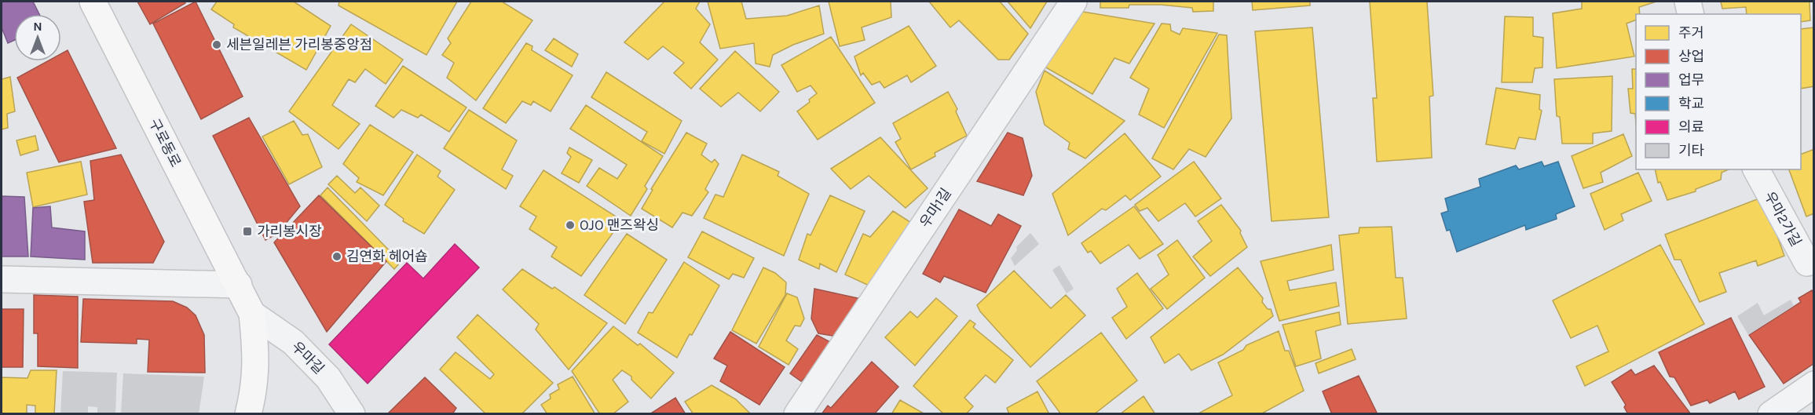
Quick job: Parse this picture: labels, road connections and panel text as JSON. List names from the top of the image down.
{
  "streets": {
    "main road": ["구로동로"],
    "street": ["우마1길", "우마2가길", "우마길"]
  },
  "crossings": [
    ["구로동로", "우마길"]
  ],
  "places": {
    "other": ["세븐일레븐 가리봉중앙점", "OJO 맨즈왁싱", "김연화 헤어숍"],
    "transit": ["가리봉시장"]
  },
  "legend": [
    "주거",
    "상업",
    "업무",
    "학교",
    "의료",
    "기타"
  ],
  "north": "top"
}
